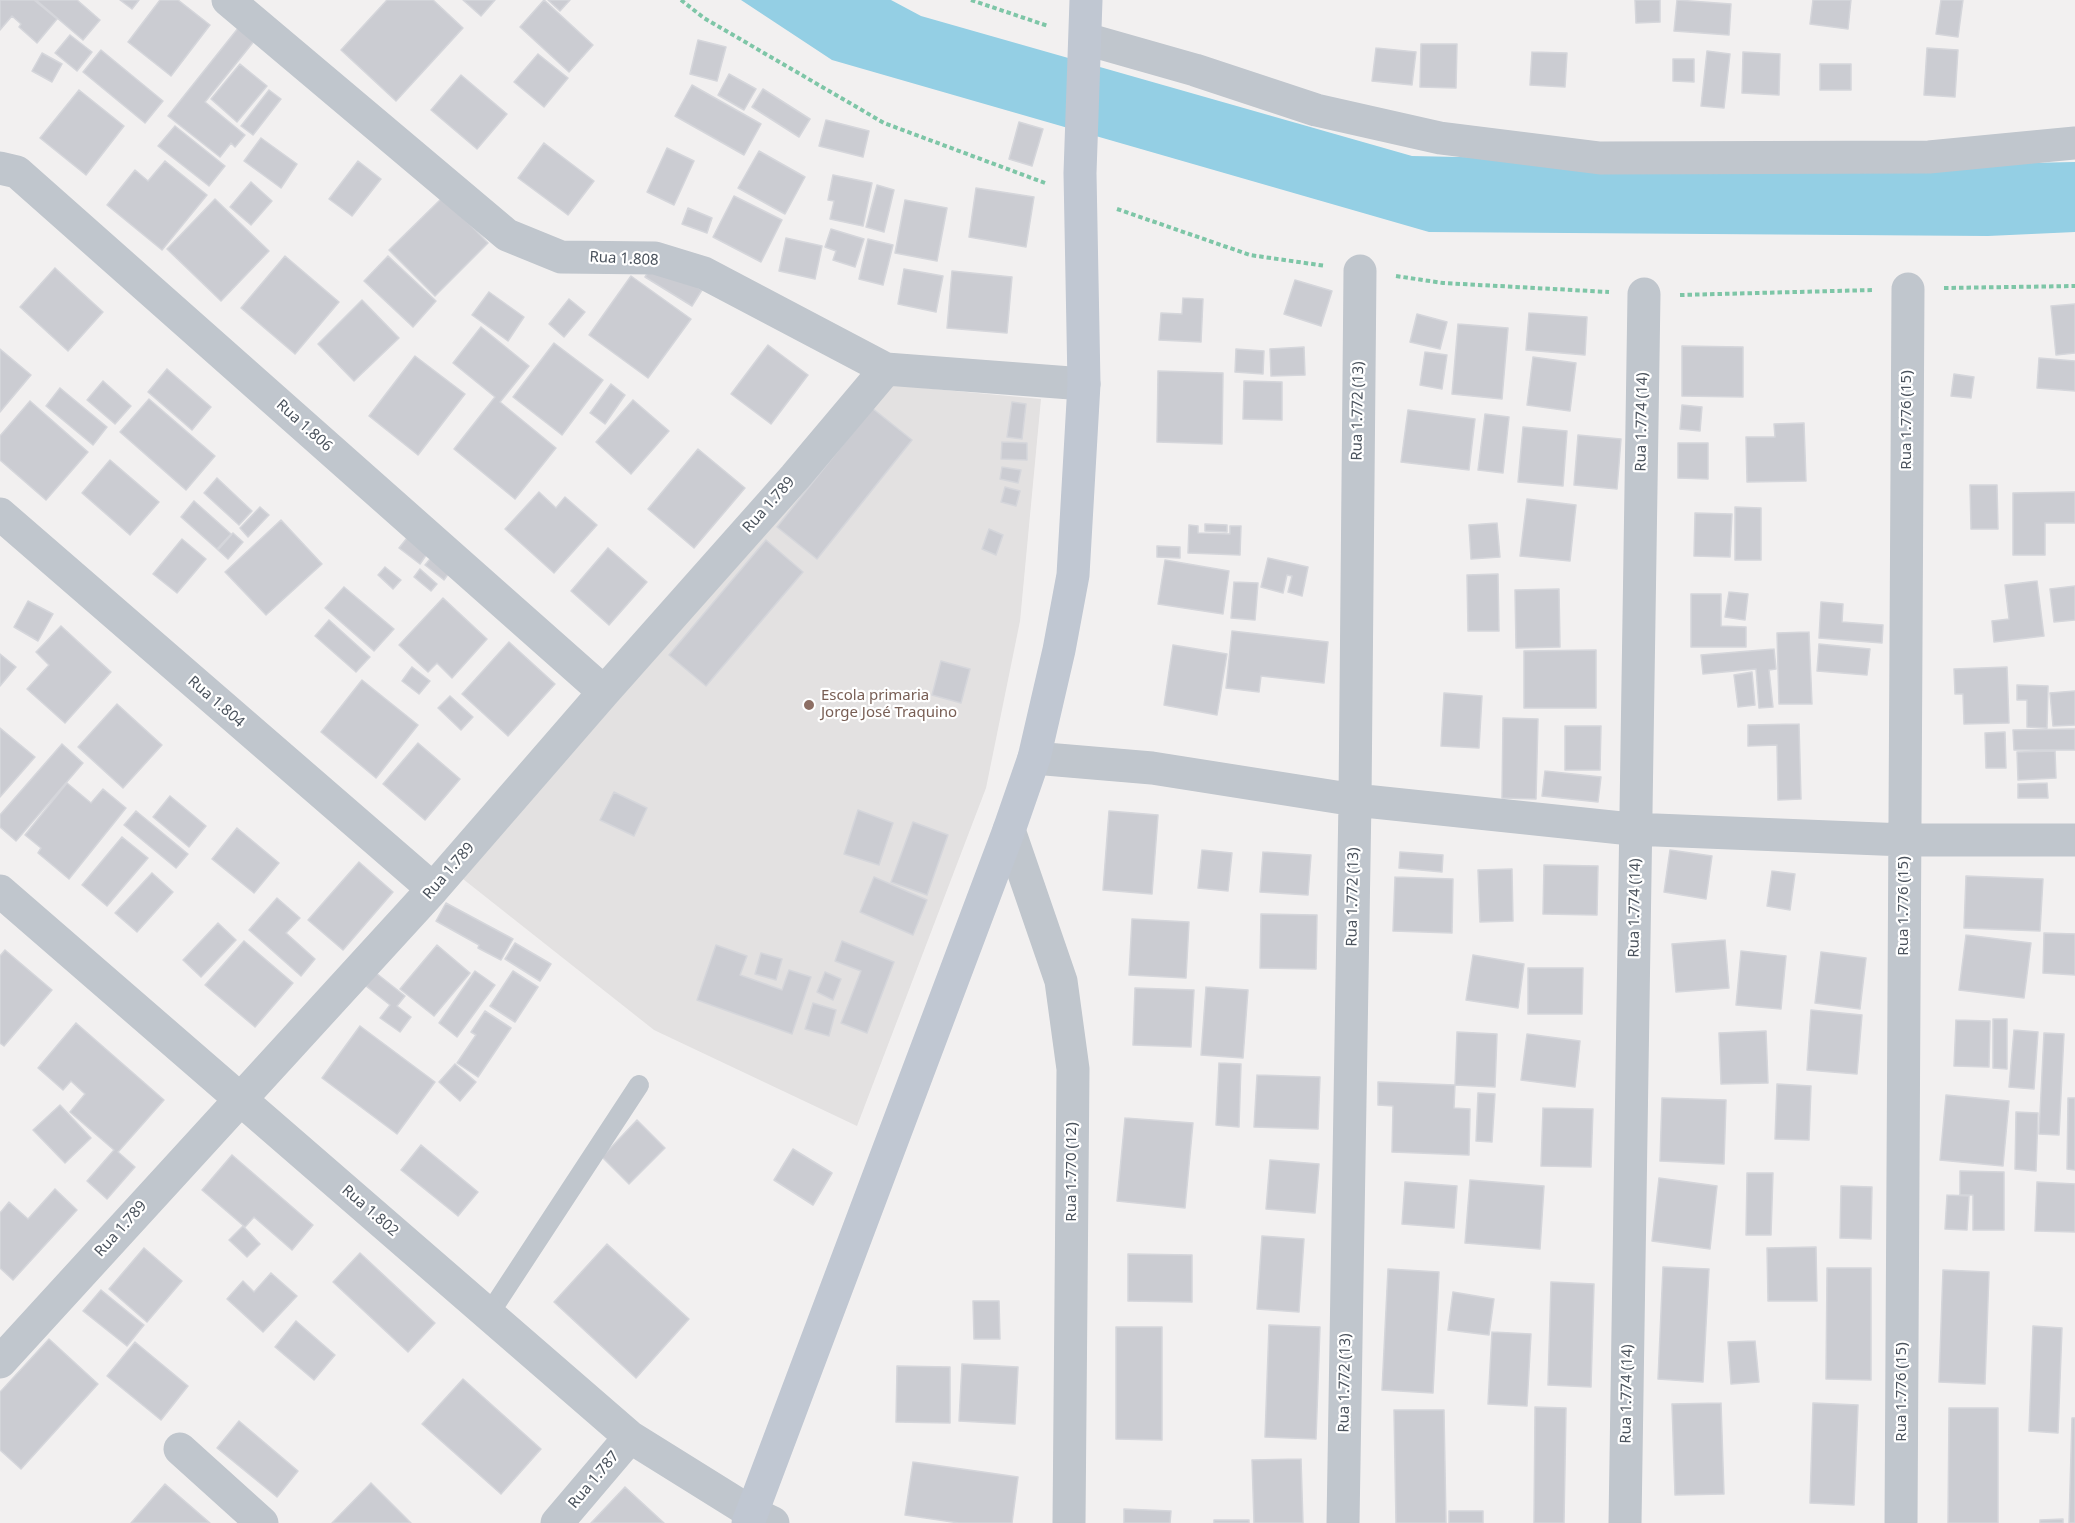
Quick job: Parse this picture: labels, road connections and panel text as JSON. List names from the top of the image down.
{
  "streets": {
    "street": [
      "Rua 1.808",
      "Rua 1.772 (13)",
      "Rua 1.776 (15)",
      "Rua 1.774 (14)",
      "Rua 1.806",
      "Rua 1.789",
      "Rua 1.804",
      "Rua 1.770 (12)",
      "Rua 1.802",
      "Rua 1.787"
    ]
  },
  "crossings": [
    ["Rua 1.808", "Rua 1.789"],
    ["Rua 1.806", "Rua 1.789"],
    ["Rua 1.789", "Rua 1.804"],
    ["Rua 1.789", "Rua 1.802"],
    ["Rua 1.802", "Rua 1.787"]
  ],
  "places": ["Escola primaria Jorge José Traquino"]
}
